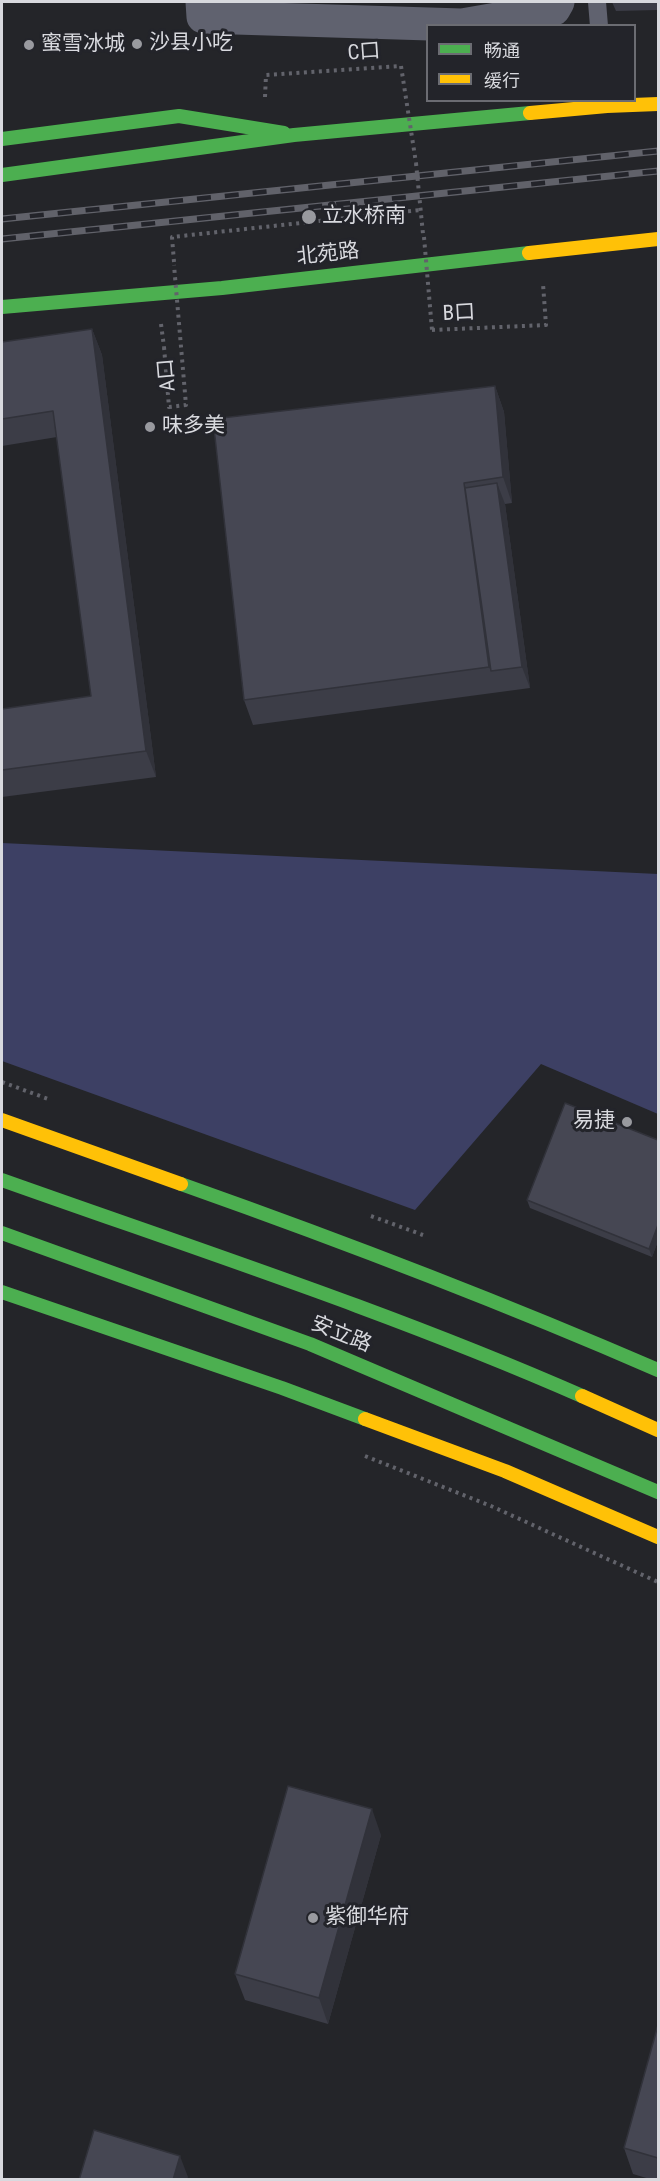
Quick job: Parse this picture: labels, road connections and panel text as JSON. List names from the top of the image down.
{
  "streets": {
    "main road": ["北苑路", "安立路"],
    "path": ["C口", "B口", "A口"]
  },
  "crossings": [
    ["C口", "B口"],
    ["C口", "A口"],
    ["北苑路", "B口"],
    ["B口", "A口"]
  ],
  "places": [
    "沙县小吃",
    "蜜雪冰城",
    "立水桥南",
    "味多美",
    "易捷",
    "紫御华府"
  ],
  "legend": ["畅通", "缓行"]
}
